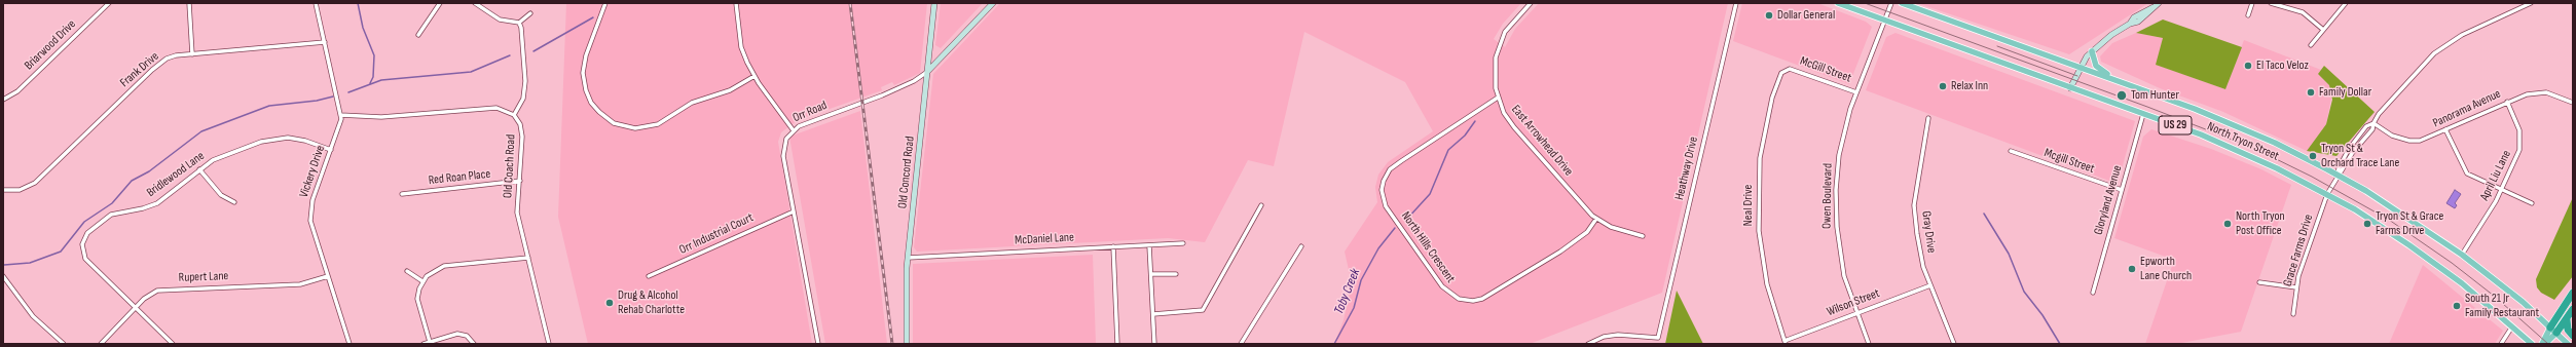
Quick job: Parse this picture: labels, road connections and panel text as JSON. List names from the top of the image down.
{
  "streets": {
    "main road": ["US 29", "North Tryon Street"],
    "street": [
      "Briarwood Drive",
      "Frank Drive",
      "McGill Street",
      "Panorama Avenue",
      "Orr Road",
      "East Arrowhead Drive",
      "Mcgill Street",
      "Old Coach Road",
      "Heathway Drive",
      "Vickery Drive",
      "Old Concord Road",
      "Bridlewood Lane",
      "April Liu Lane",
      "Red Roan Place",
      "Owen Boulevard",
      "Gloryland Avenue",
      "Neal Drive",
      "Gray Drive",
      "Orr Industrial Court",
      "McDaniel Lane",
      "North Hills Crescent",
      "Grace Farms Drive",
      "Rupert Lane",
      "Wilson Street"
    ]
  },
  "crossings": [
    ["Frank Drive", "Vickery Drive"],
    ["McGill Street", "Owen Boulevard"],
    ["McGill Street", "Neal Drive"],
    ["Panorama Avenue", "April Liu Lane"],
    ["Orr Road", "Old Concord Road"],
    ["Orr Road", "Orr Industrial Court"],
    ["East Arrowhead Drive", "North Hills Crescent"],
    ["North Tryon Street", "April Liu Lane"],
    ["North Tryon Street", "Owen Boulevard"],
    ["North Tryon Street", "Gloryland Avenue"],
    ["North Tryon Street", "Grace Farms Drive"],
    ["Mcgill Street", "Gloryland Avenue"],
    ["Old Coach Road", "Red Roan Place"],
    ["Vickery Drive", "Bridlewood Lane"],
    ["Vickery Drive", "Rupert Lane"],
    ["Old Concord Road", "McDaniel Lane"],
    ["Bridlewood Lane", "Rupert Lane"],
    ["Owen Boulevard", "Wilson Street"],
    ["Neal Drive", "Wilson Street"],
    ["Gray Drive", "Wilson Street"]
  ],
  "water": ["Toby Creek"],
  "places": [
    "Dollar General",
    "El Taco Veloz",
    "Relax Inn",
    "Family Dollar",
    "Tom Hunter",
    "Tryon St & Orchard Trace Lane",
    "North Tryon Post Office",
    "Tryon St & Grace Farms Drive",
    "Epworth Lane Church",
    "Drug & Alcohol Rehab Charlotte",
    "South 21 Jr Family Restaurant"
  ]
}
